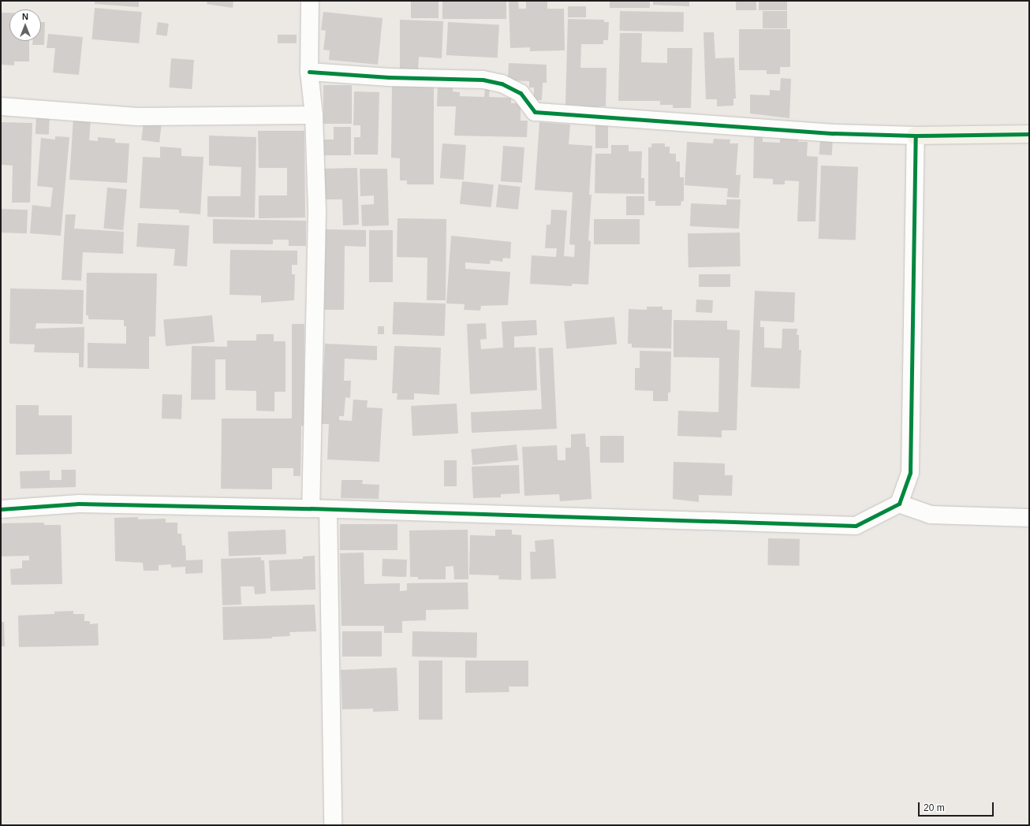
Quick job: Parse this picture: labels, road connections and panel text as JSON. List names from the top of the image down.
{
  "scale_bar": "20 m",
  "north": "top"
}
